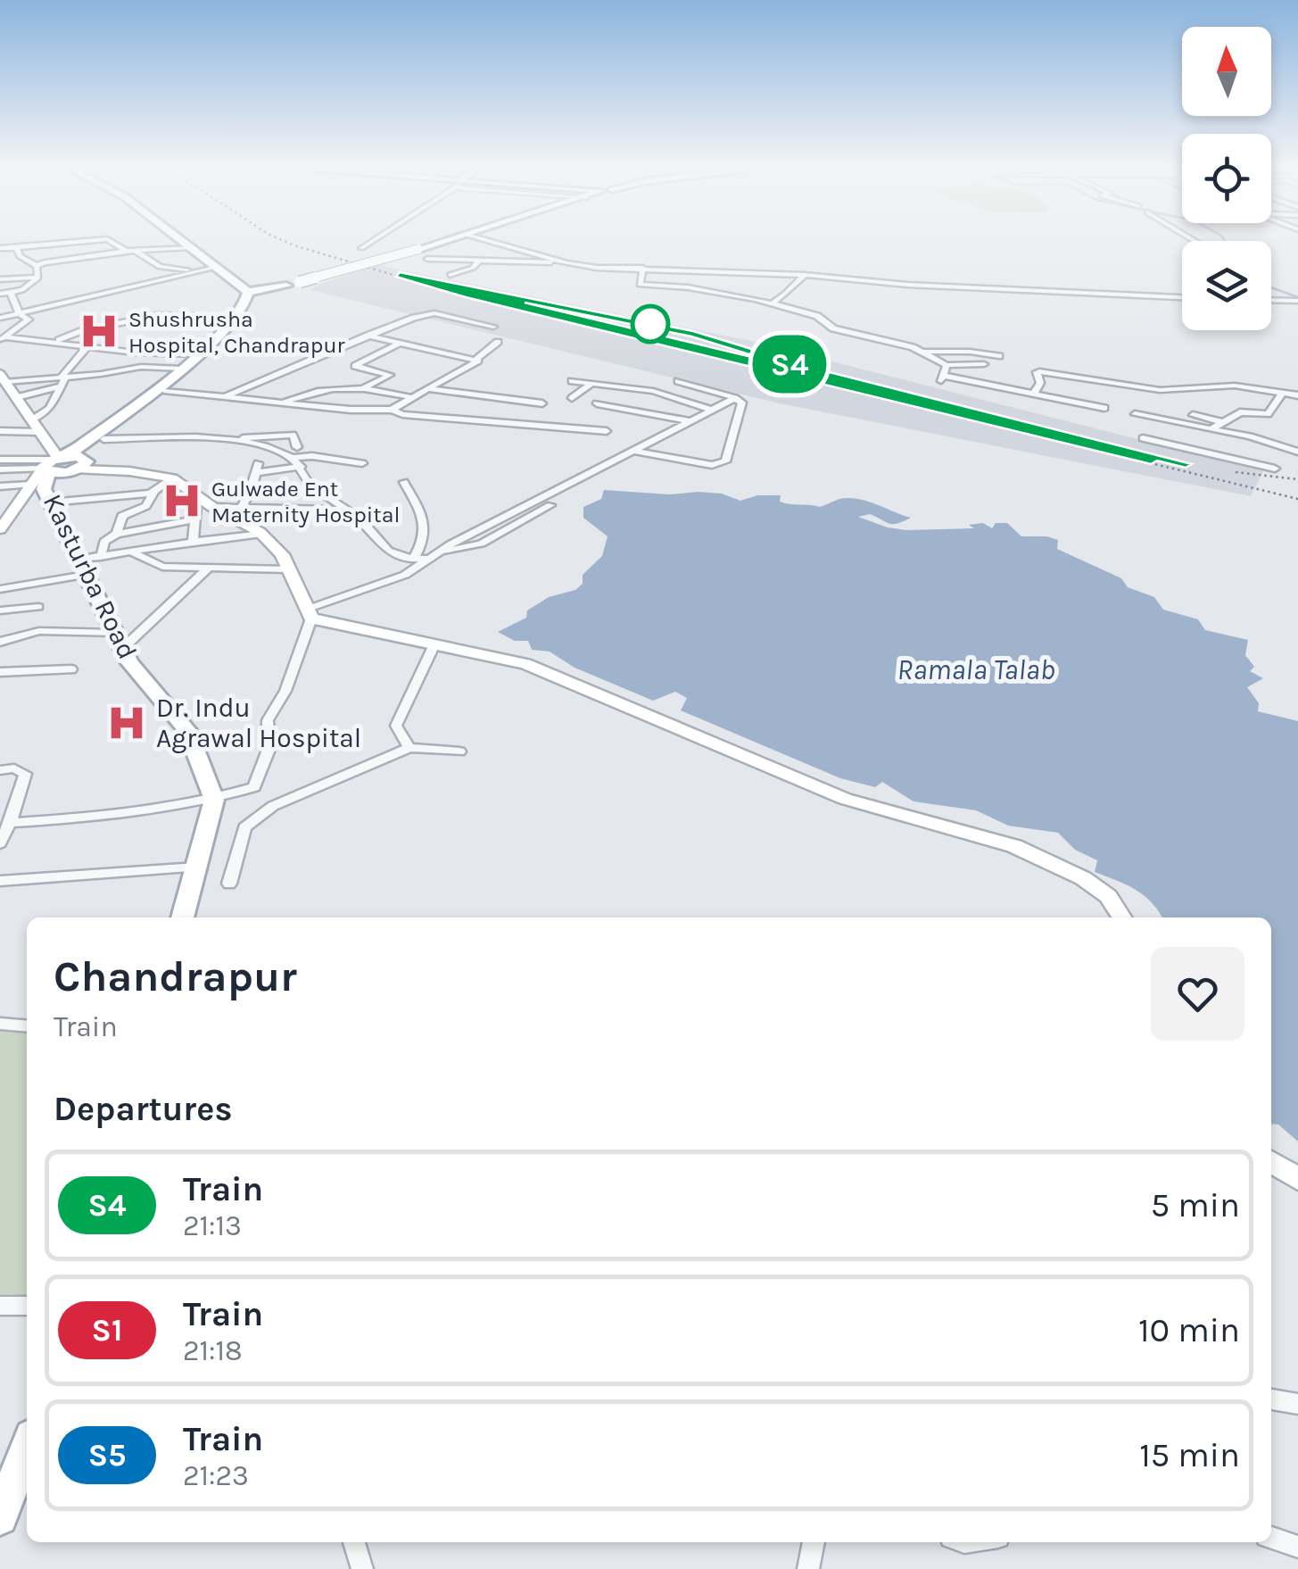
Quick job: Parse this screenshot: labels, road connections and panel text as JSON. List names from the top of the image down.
{
  "streets": {
    "main road": ["Kasturba Road"]
  },
  "water": ["Ramala Talab"],
  "places": {
    "hospital": ["Shushrusha Hospital, Chandrapur", "Gulwade Ent Maternity Hospital", "Dr. Indu Agrawal Hospital"]
  },
  "north": "top",
  "page": {
    "on_map": "S4",
    "heading": [
      ["Chandrapur", "Train"],
      "Departures"
    ],
    "list": [
      {
        "mark": "S4",
        "name": "Train",
        "note": "21:13",
        "value": "5 min"
      },
      {
        "mark": "S1",
        "name": "Train",
        "note": "21:18",
        "value": "10 min"
      },
      {
        "mark": "S5",
        "name": "Train",
        "note": "21:23",
        "value": "15 min"
      }
    ]
  }
}
